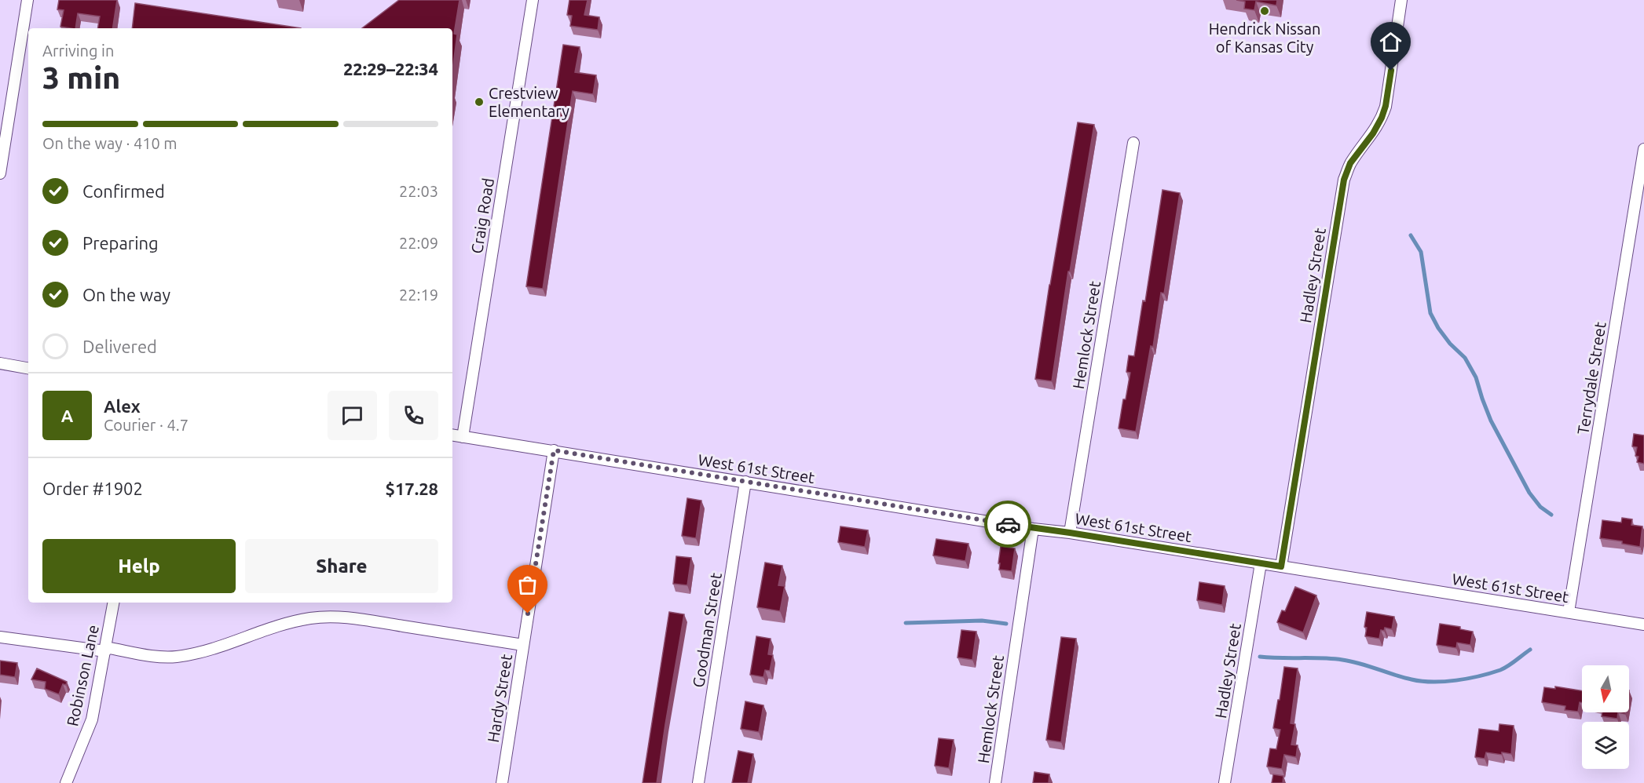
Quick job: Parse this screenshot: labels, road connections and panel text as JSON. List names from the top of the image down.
{
  "streets": {
    "street": [
      "Craig Road",
      "Hadley Street",
      "Hemlock Street",
      "Terrydale Street",
      "West 61st Street",
      "Goodman Street",
      "Robinson Lane",
      "Hardy Street"
    ]
  },
  "crossings": [
    ["Craig Road", "West 61st Street"],
    ["Hadley Street", "West 61st Street"],
    ["Hemlock Street", "West 61st Street"],
    ["Terrydale Street", "West 61st Street"],
    ["West 61st Street", "Goodman Street"],
    ["West 61st Street", "Hardy Street"]
  ],
  "places": ["Hendrick Nissan of Kansas City", "Crestview Elementary"],
  "north": "bottom",
  "page": {
    "heading": ["3 min", "Arriving in", "22:29–22:34"],
    "panel": [
      "Alex",
      "Courier · 4.7",
      "Order #1902",
      "$17.28"
    ],
    "bar": "On the way · 410 m",
    "list": [
      ["Confirmed", "22:03"],
      ["Preparing", "22:09"],
      ["On the way", "22:19"],
      "Delivered"
    ],
    "round": "A",
    "buttons": ["Help", "Share"]
  }
}
